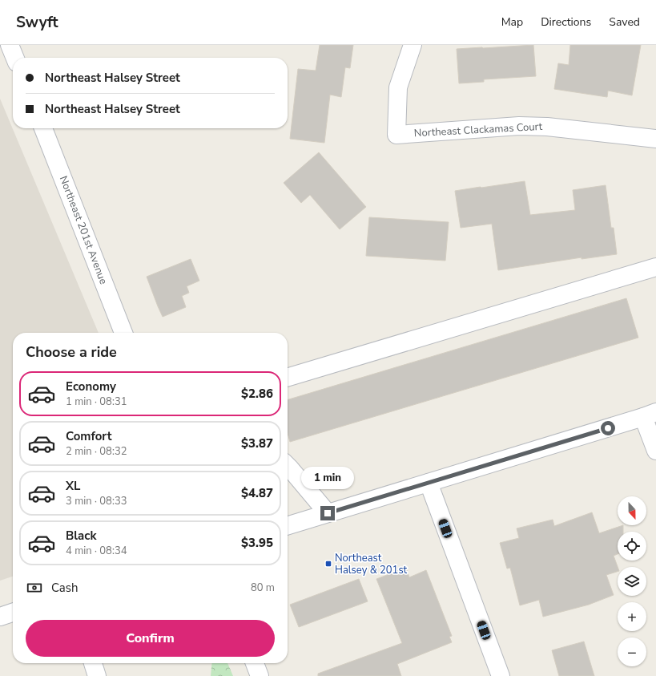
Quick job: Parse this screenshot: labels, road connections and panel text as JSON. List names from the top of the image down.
{
  "streets": {
    "street": ["Northeast Clackamas Court", "Northeast 201st Avenue"]
  },
  "places": {
    "transit": ["Northeast Halsey & 201st"]
  },
  "north": "bottom",
  "page": {
    "header": "Swyft",
    "nav": ["Map", "Directions", "Saved"],
    "banner": ["Northeast Halsey Street", "Northeast Halsey Street"],
    "heading": "Choose a ride",
    "list": [
      {
        "name": "Economy",
        "note": "1 min · 08:31",
        "value": "$2.86"
      },
      {
        "name": "Comfort",
        "note": "2 min · 08:32",
        "value": "$3.87"
      },
      {
        "name": "XL",
        "note": "3 min · 08:33",
        "value": "$4.87"
      },
      {
        "name": "Black",
        "note": "4 min · 08:34",
        "value": "$3.95"
      }
    ],
    "bubble": "1 min",
    "map_buttons": ["+", "−"],
    "pay": ["Cash", "80 m"],
    "buttons": "Confirm"
  }
}
